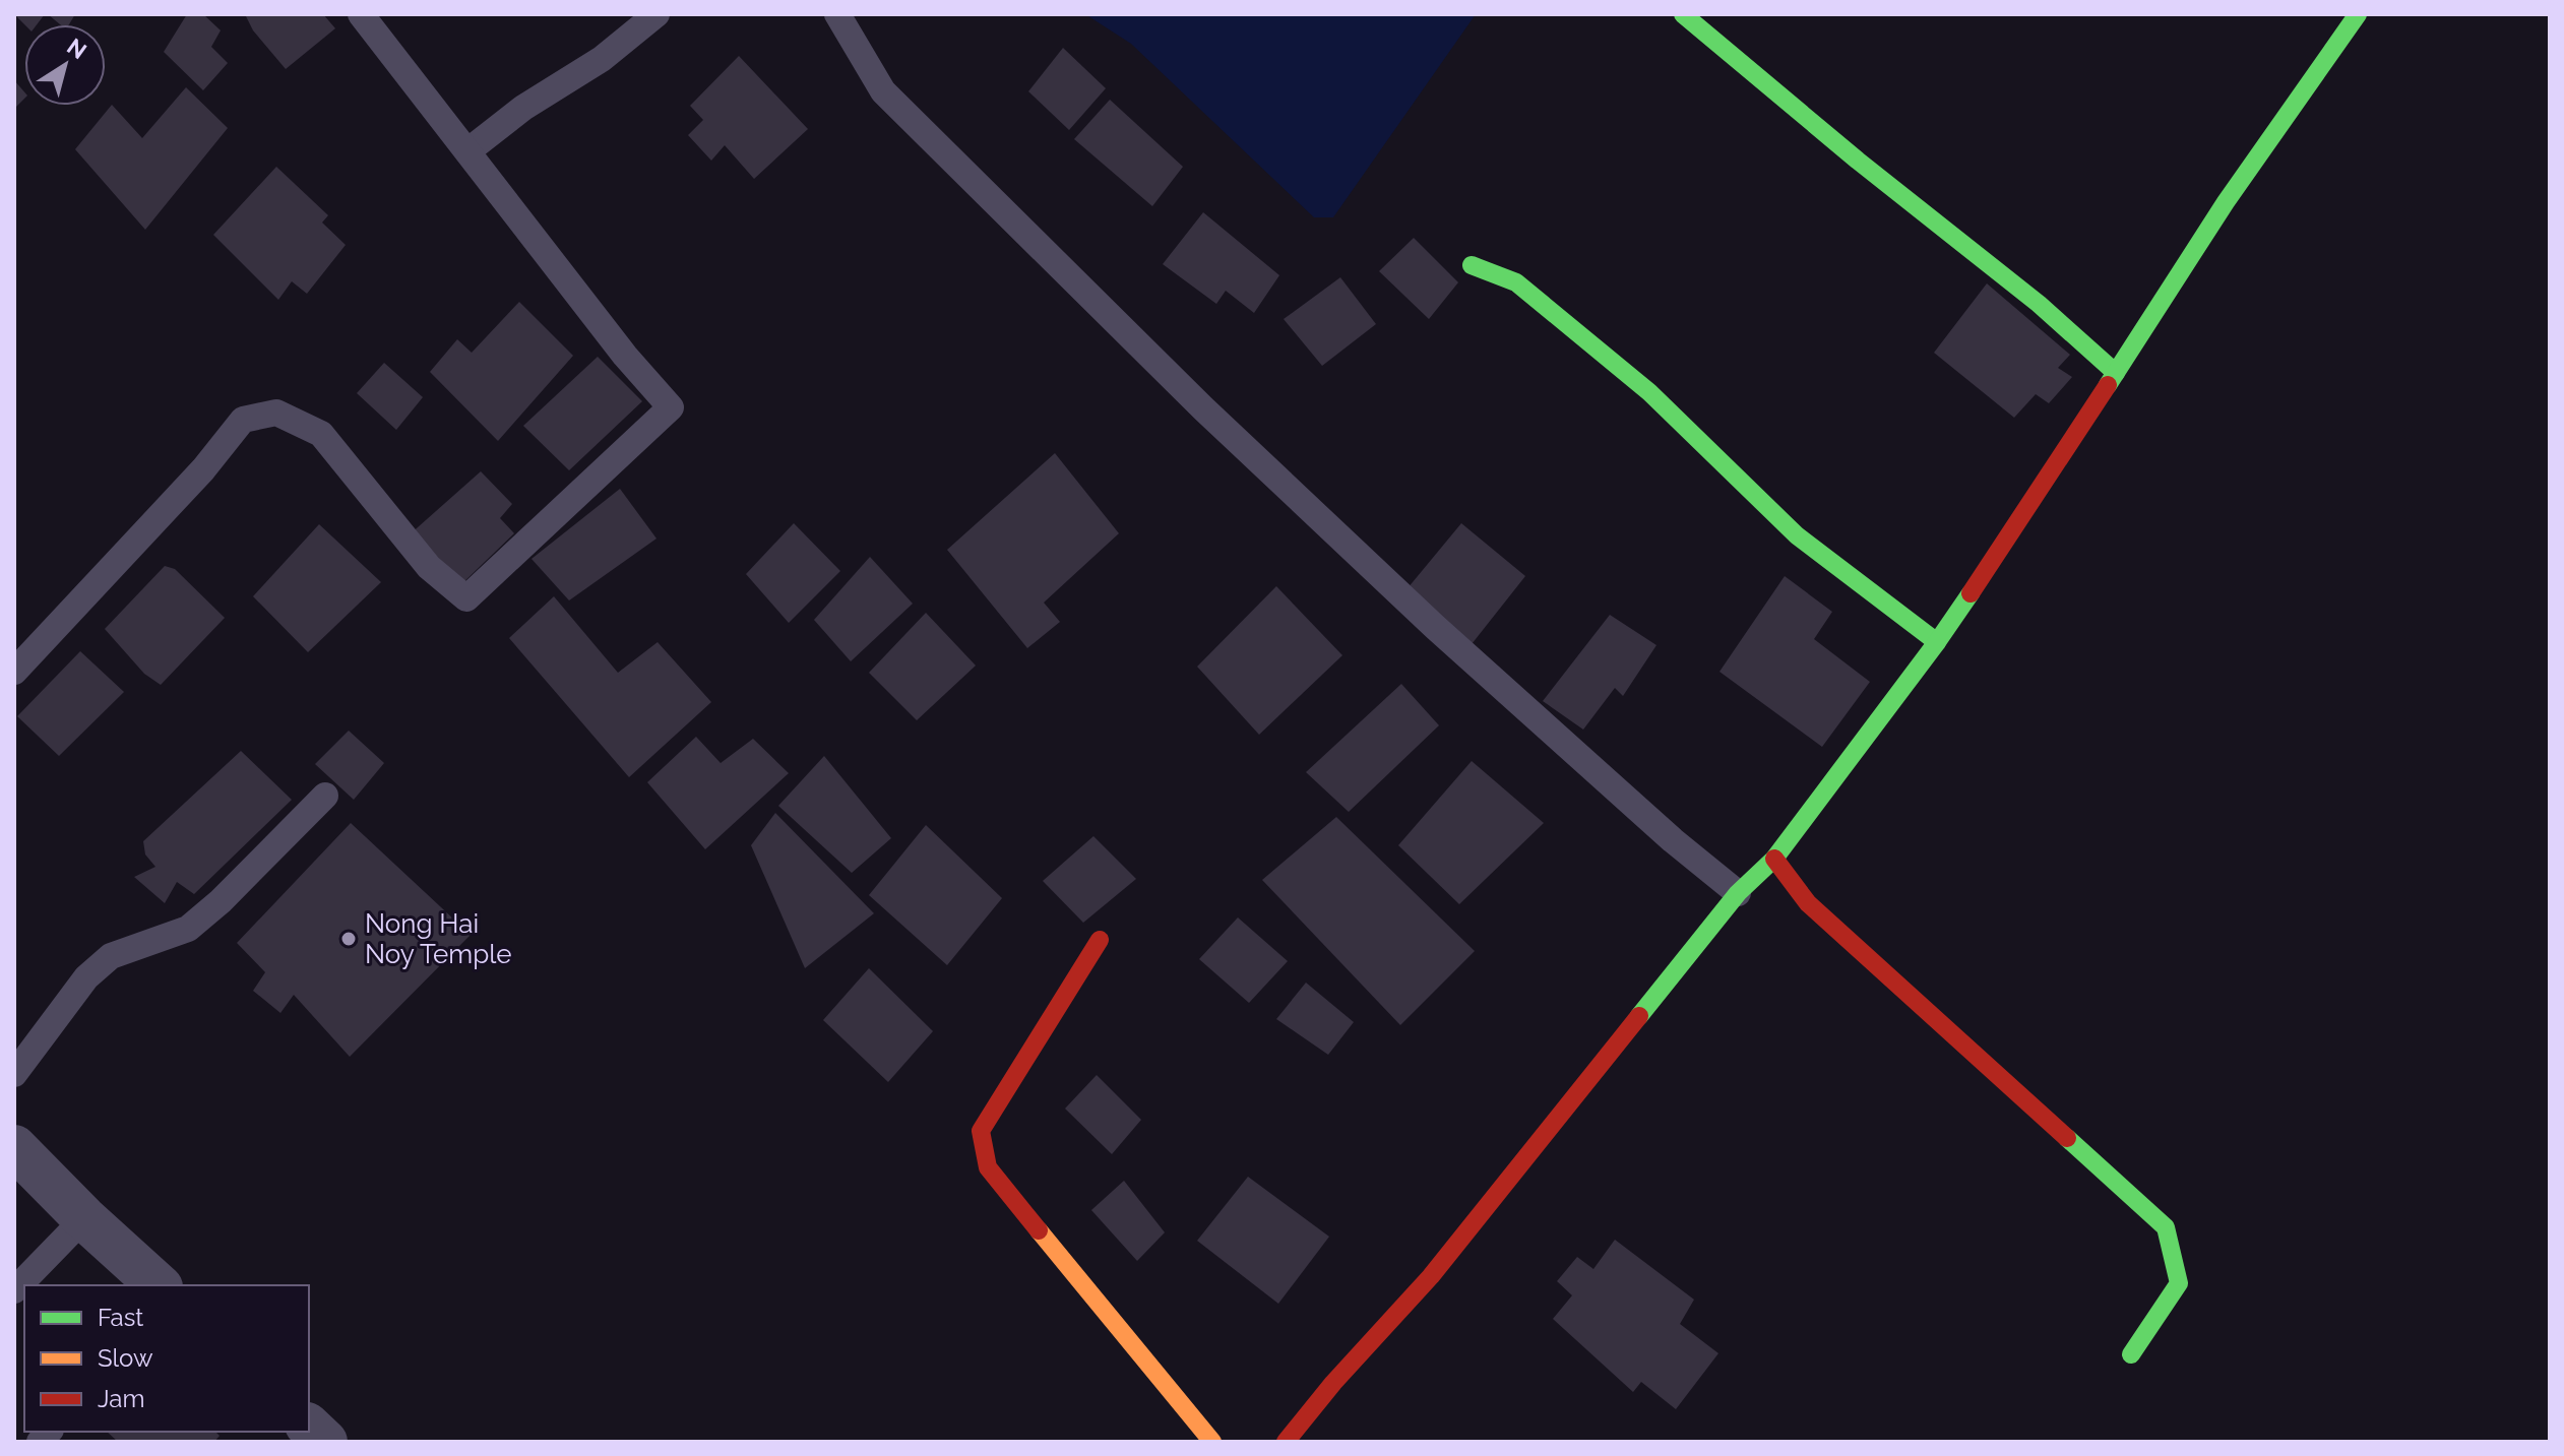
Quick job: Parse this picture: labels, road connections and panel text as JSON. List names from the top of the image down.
{
  "places": ["Nong Hai Noy Temple"],
  "legend": ["Fast", "Slow", "Jam"],
  "north": "top right"
}
